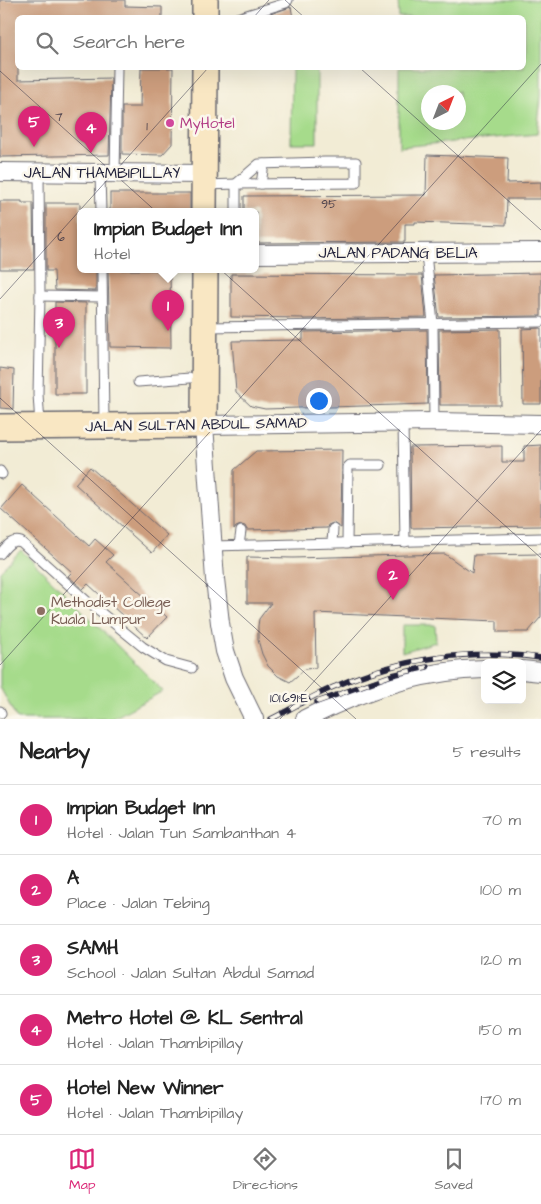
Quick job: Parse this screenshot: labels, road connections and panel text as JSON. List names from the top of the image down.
{
  "streets": {
    "main road": ["JALAN SULTAN ABDUL SAMAD"],
    "street": ["JALAN THAMBIPILLAY", "JALAN PADANG BELIA"]
  },
  "places": ["MyHotel", "Methodist College Kuala Lumpur"],
  "house_numbers": [
    "7",
    "1",
    "95",
    "6"
  ],
  "north": "top right",
  "page": {
    "search": "Search here",
    "pins": [
      "5",
      "4",
      "1",
      "3",
      "2"
    ],
    "popup": ["Impian Budget Inn", "Hotel"],
    "heading": ["Nearby", "5 results"],
    "list": [
      {
        "mark": "1",
        "name": "Impian Budget Inn",
        "note": "Hotel · Jalan Tun Sambanthan 4",
        "value": "70 m"
      },
      {
        "mark": "2",
        "name": "A",
        "note": "Place · Jalan Tebing",
        "value": "100 m"
      },
      {
        "mark": "3",
        "name": "SAMH",
        "note": "School · Jalan Sultan Abdul Samad",
        "value": "120 m"
      },
      {
        "mark": "4",
        "name": "Metro Hotel @ KL Sentral",
        "note": "Hotel · Jalan Thambipillay",
        "value": "150 m"
      },
      {
        "mark": "5",
        "name": "Hotel New Winner",
        "note": "Hotel · Jalan Thambipillay",
        "value": "170 m"
      }
    ],
    "nav": ["Map", "Directions", "Saved"]
  },
  "coordinates": ["101.691°E"]
}
